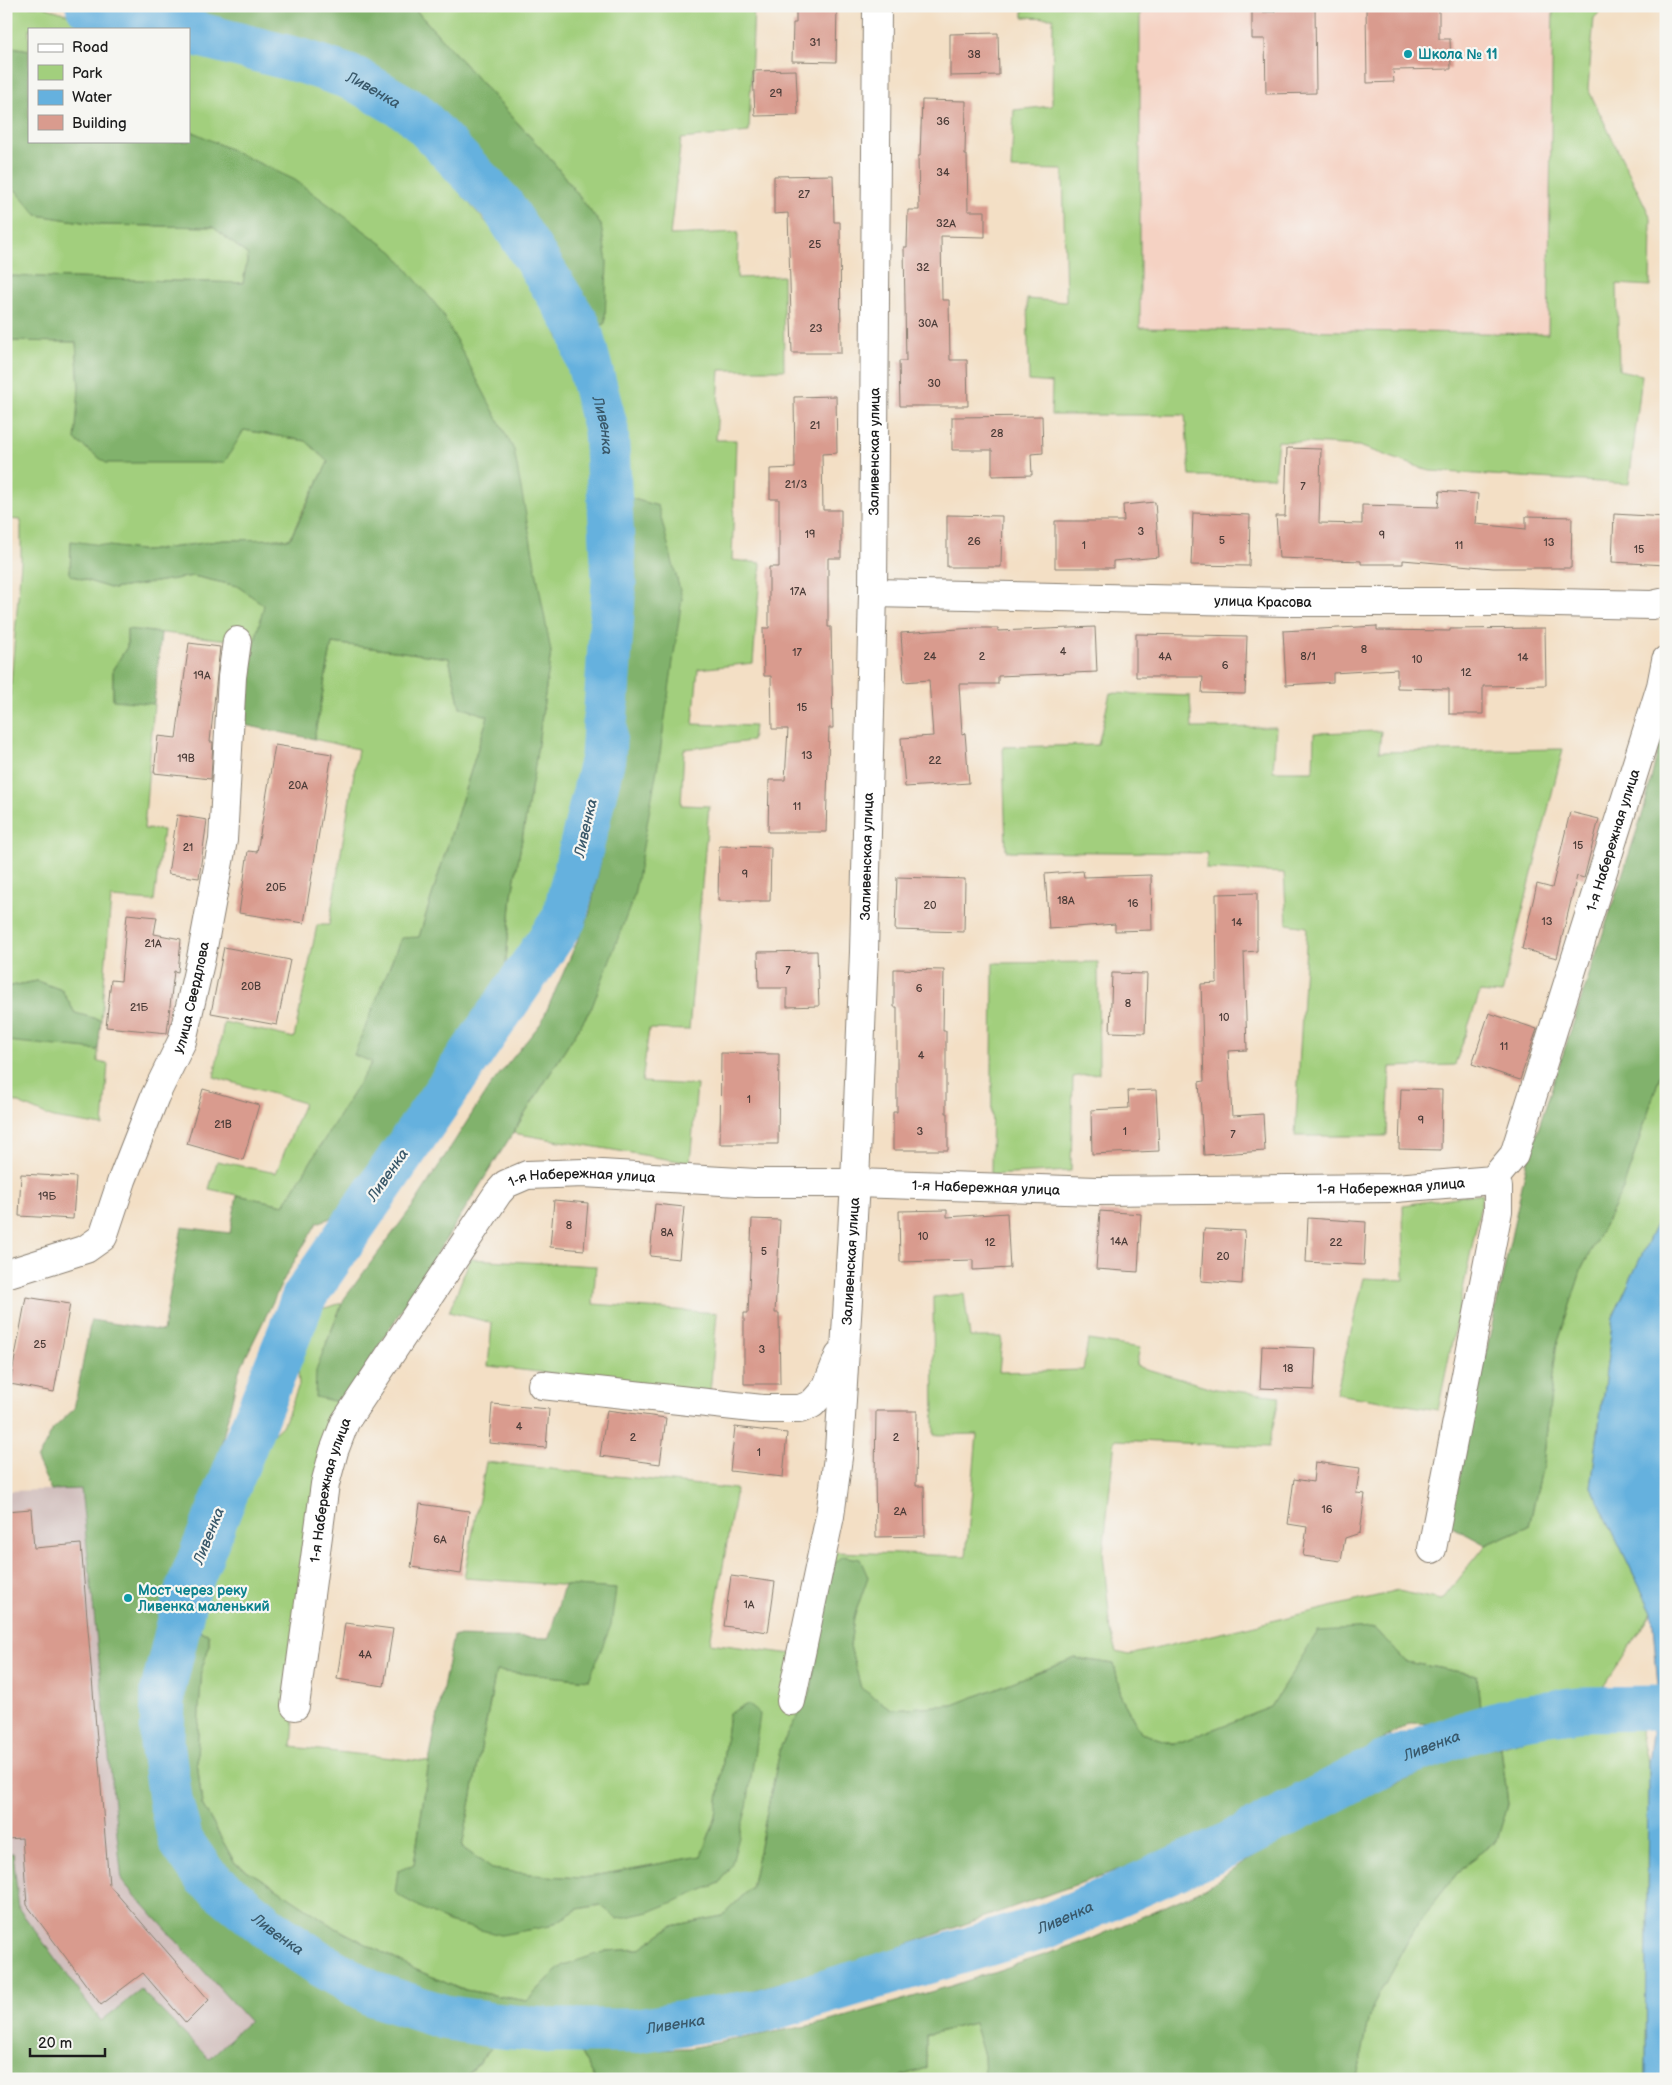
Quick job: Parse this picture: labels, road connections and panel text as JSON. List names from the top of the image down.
{
  "streets": {
    "street": [
      "Заливенская улица",
      "улица Красова",
      "1-я Набережная улица",
      "улица Свердлова"
    ]
  },
  "crossings": [
    ["Заливенская улица", "улица Красова"],
    ["Заливенская улица", "1-я Набережная улица"]
  ],
  "water": ["Ливенка"],
  "places": ["Школа № 11", "Мост через реку Ливенка маленький"],
  "house_numbers": [
    "31",
    "38",
    "29",
    "36",
    "34",
    "27",
    "32А",
    "25",
    "32",
    "30А",
    "23",
    "30",
    "21",
    "28",
    "21/3",
    "7",
    "3",
    "19",
    "9",
    "5",
    "26",
    "13",
    "1",
    "11",
    "15",
    "17А",
    "8",
    "4",
    "17",
    "24",
    "2",
    "4А",
    "8/1",
    "14",
    "10",
    "6",
    "12",
    "19А",
    "15",
    "13",
    "19В",
    "22",
    "20А",
    "11",
    "15",
    "21",
    "9",
    "20Б",
    "18А",
    "16",
    "20",
    "13",
    "14",
    "21А",
    "7",
    "20В",
    "6",
    "8",
    "21Б",
    "10",
    "11",
    "4",
    "1",
    "9",
    "21В",
    "3",
    "1",
    "7",
    "19Б",
    "8",
    "8А",
    "10",
    "14А",
    "12",
    "22",
    "5",
    "20",
    "25",
    "3",
    "18",
    "4",
    "2",
    "2",
    "1",
    "16",
    "2А",
    "6А",
    "1А",
    "4А"
  ],
  "legend": [
    "Road",
    "Park",
    "Water",
    "Building"
  ],
  "scale_bar": "20 m"
}
